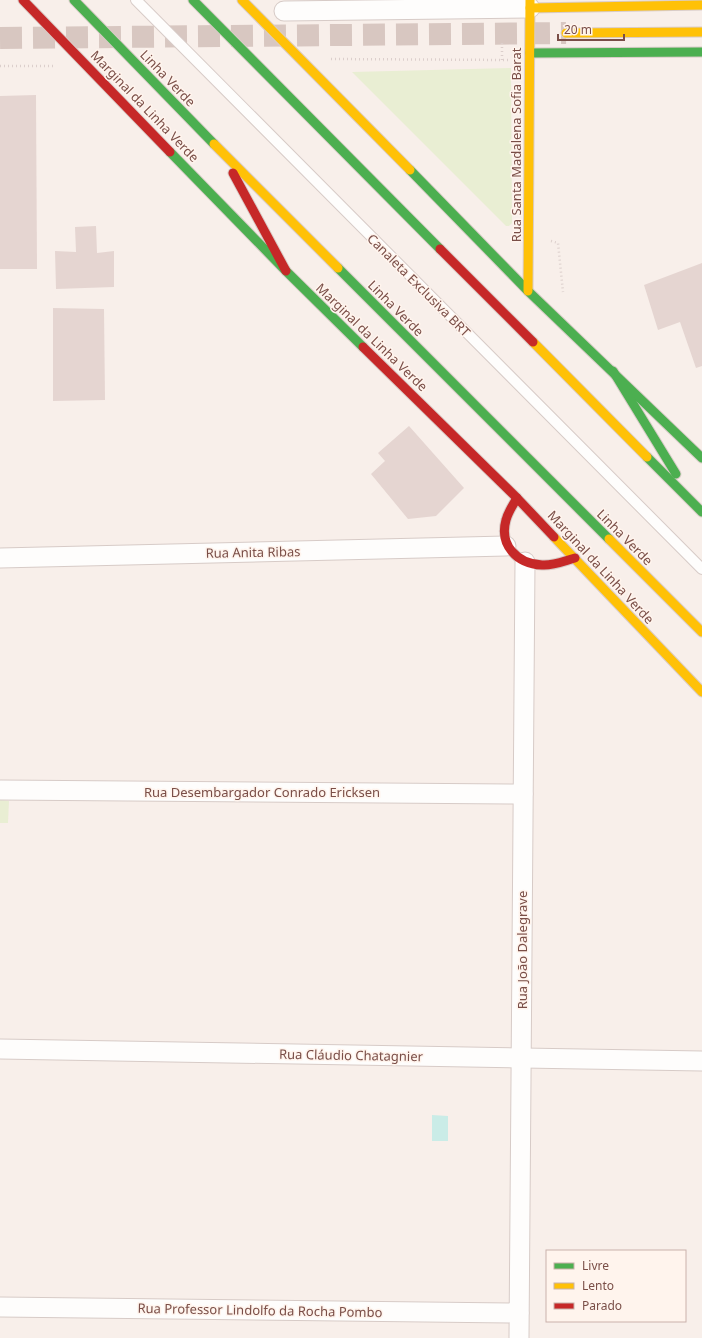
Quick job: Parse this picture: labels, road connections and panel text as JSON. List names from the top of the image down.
{
  "streets": {
    "main road": ["Linha Verde", "Marginal da Linha Verde", "Rua Santa Madalena Sofia Barat"],
    "street": [
      "Rua Anita Ribas",
      "Rua Desembargador Conrado Ericksen",
      "Rua João Dalegrave",
      "Rua Cláudio Chatagnier",
      "Rua Professor Lindolfo da Rocha Pombo"
    ],
    "lane": ["Canaleta Exclusiva BRT"]
  },
  "crossings": [
    ["Rua Desembargador Conrado Ericksen", "Rua João Dalegrave"],
    ["Rua João Dalegrave", "Rua Cláudio Chatagnier"],
    ["Rua João Dalegrave", "Rua Professor Lindolfo da Rocha Pombo"]
  ],
  "legend": ["Livre", "Lento", "Parado"],
  "scale_bar": "20 m"
}
